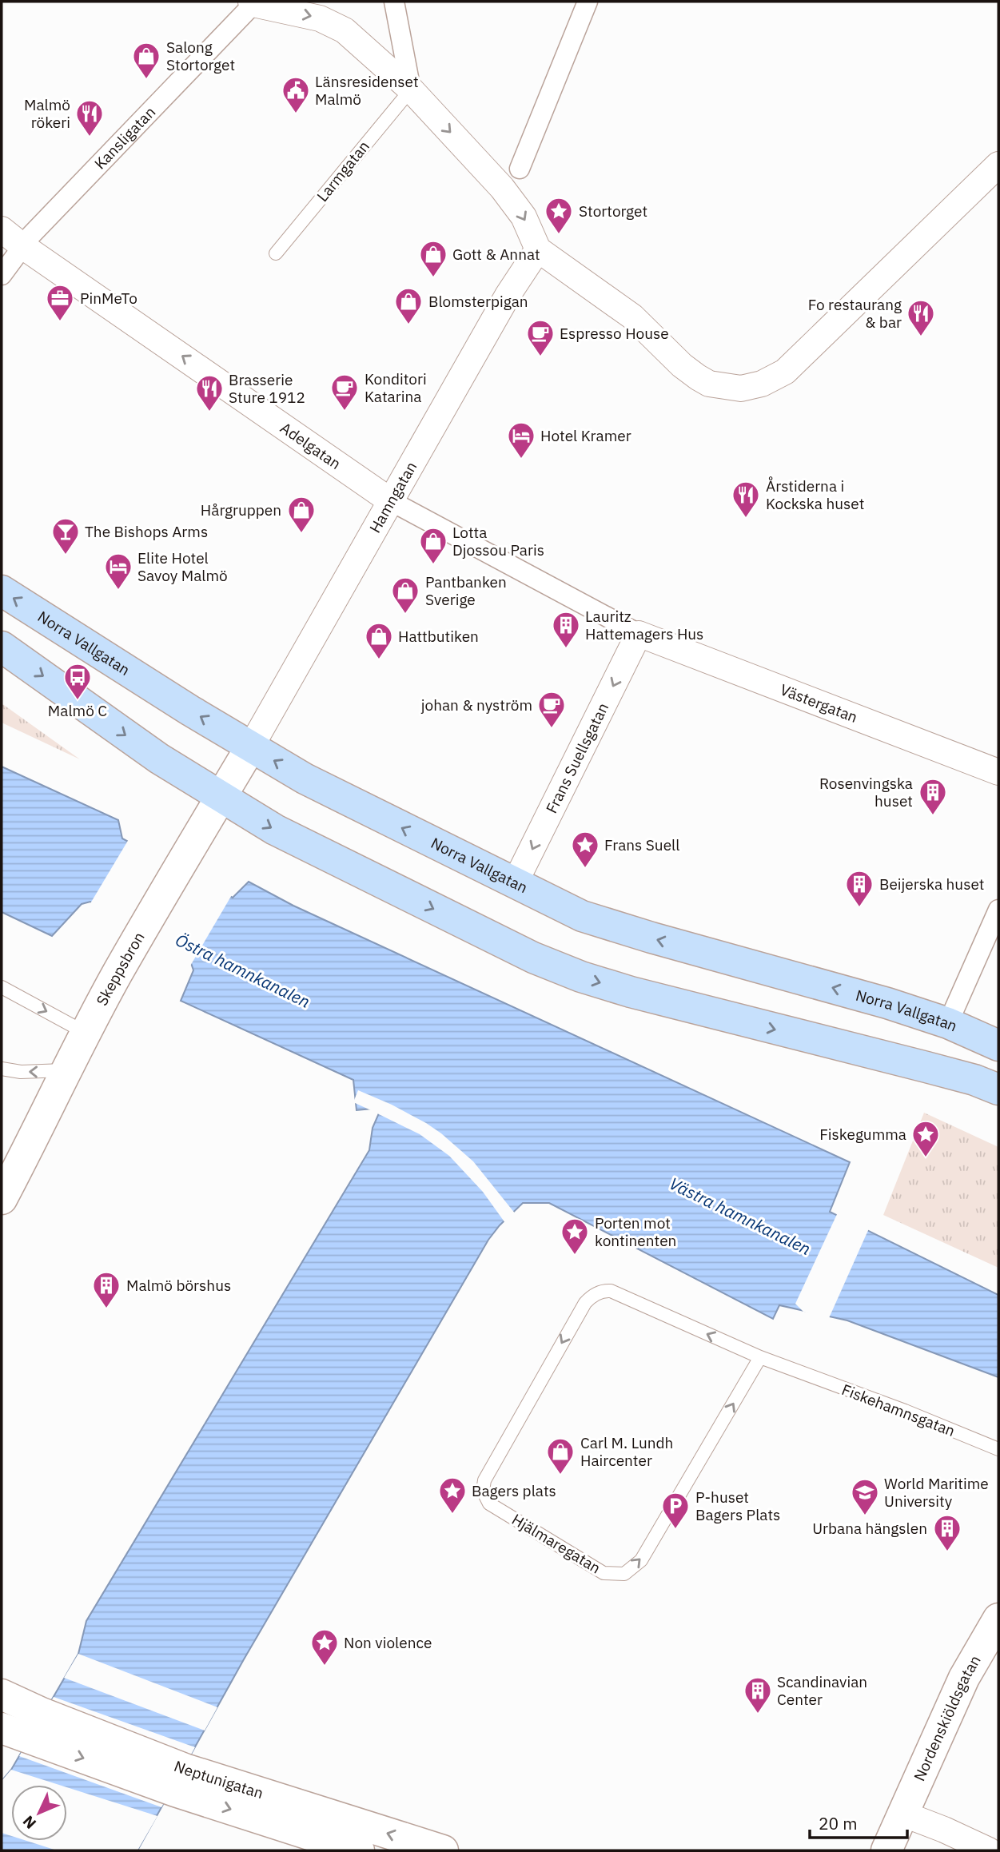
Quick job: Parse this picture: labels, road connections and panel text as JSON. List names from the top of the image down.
{
  "streets": {
    "main road": ["Norra Vallgatan"],
    "street": [
      "Kansligatan",
      "Adelgatan",
      "Hamngatan",
      "Västergatan",
      "Frans Suellsgatan",
      "Skeppsbron",
      "Nordenskiöldsgatan",
      "Neptunigatan"
    ],
    "lane": ["Larmgatan", "Fiskehamnsgatan", "Hjälmaregatan"]
  },
  "crossings": [
    ["Kansligatan", "Adelgatan"],
    ["Adelgatan", "Hamngatan"],
    ["Adelgatan", "Västergatan"],
    ["Adelgatan", "Frans Suellsgatan"],
    ["Hamngatan", "Norra Vallgatan"],
    ["Hamngatan", "Skeppsbron"],
    ["Norra Vallgatan", "Frans Suellsgatan"],
    ["Norra Vallgatan", "Skeppsbron"],
    ["Västergatan", "Frans Suellsgatan"],
    ["Fiskehamnsgatan", "Hjälmaregatan"]
  ],
  "one_way": ["Adelgatan", "Frans Suellsgatan"],
  "water": ["Östra hamnkanalen", "Västra hamnkanalen"],
  "places": {
    "shop": [
      "Salong Stortorget",
      "Gott & Annat",
      "Blomsterpigan",
      "Hårgruppen",
      "Lotta Djossou Paris",
      "Pantbanken Sverige",
      "Hattbutiken",
      "Carl M. Lundh Haircenter"
    ],
    "public building": ["Länsresidenset Malmö"],
    "restaurant": [
      "Malmö rökeri",
      "Fo restaurang & bar",
      "Brasserie Sture 1912",
      "Årstiderna i Kockska huset"
    ],
    "place": [
      "Stortorget",
      "Frans Suell",
      "Fiskegumma",
      "Porten mot kontinenten",
      "Bagers plats",
      "Non violence"
    ],
    "office": ["PinMeTo"],
    "cafe": ["Espresso House", "Konditori Katarina", "johan & nyström"],
    "hotel": ["Hotel Kramer", "Elite Hotel Savoy Malmö"],
    "bar": ["The Bishops Arms"],
    "building": [
      "Lauritz Hattemagers Hus",
      "Rosenvingska huset",
      "Beijerska huset",
      "Malmö börshus",
      "Urbana hängslen",
      "Scandinavian Center"
    ],
    "bus stop": ["Malmö C"],
    "school or university": ["World Maritime University"],
    "parking": ["P-huset Bagers Plats"]
  },
  "scale_bar": "20 m",
  "north": "bottom left"
}
